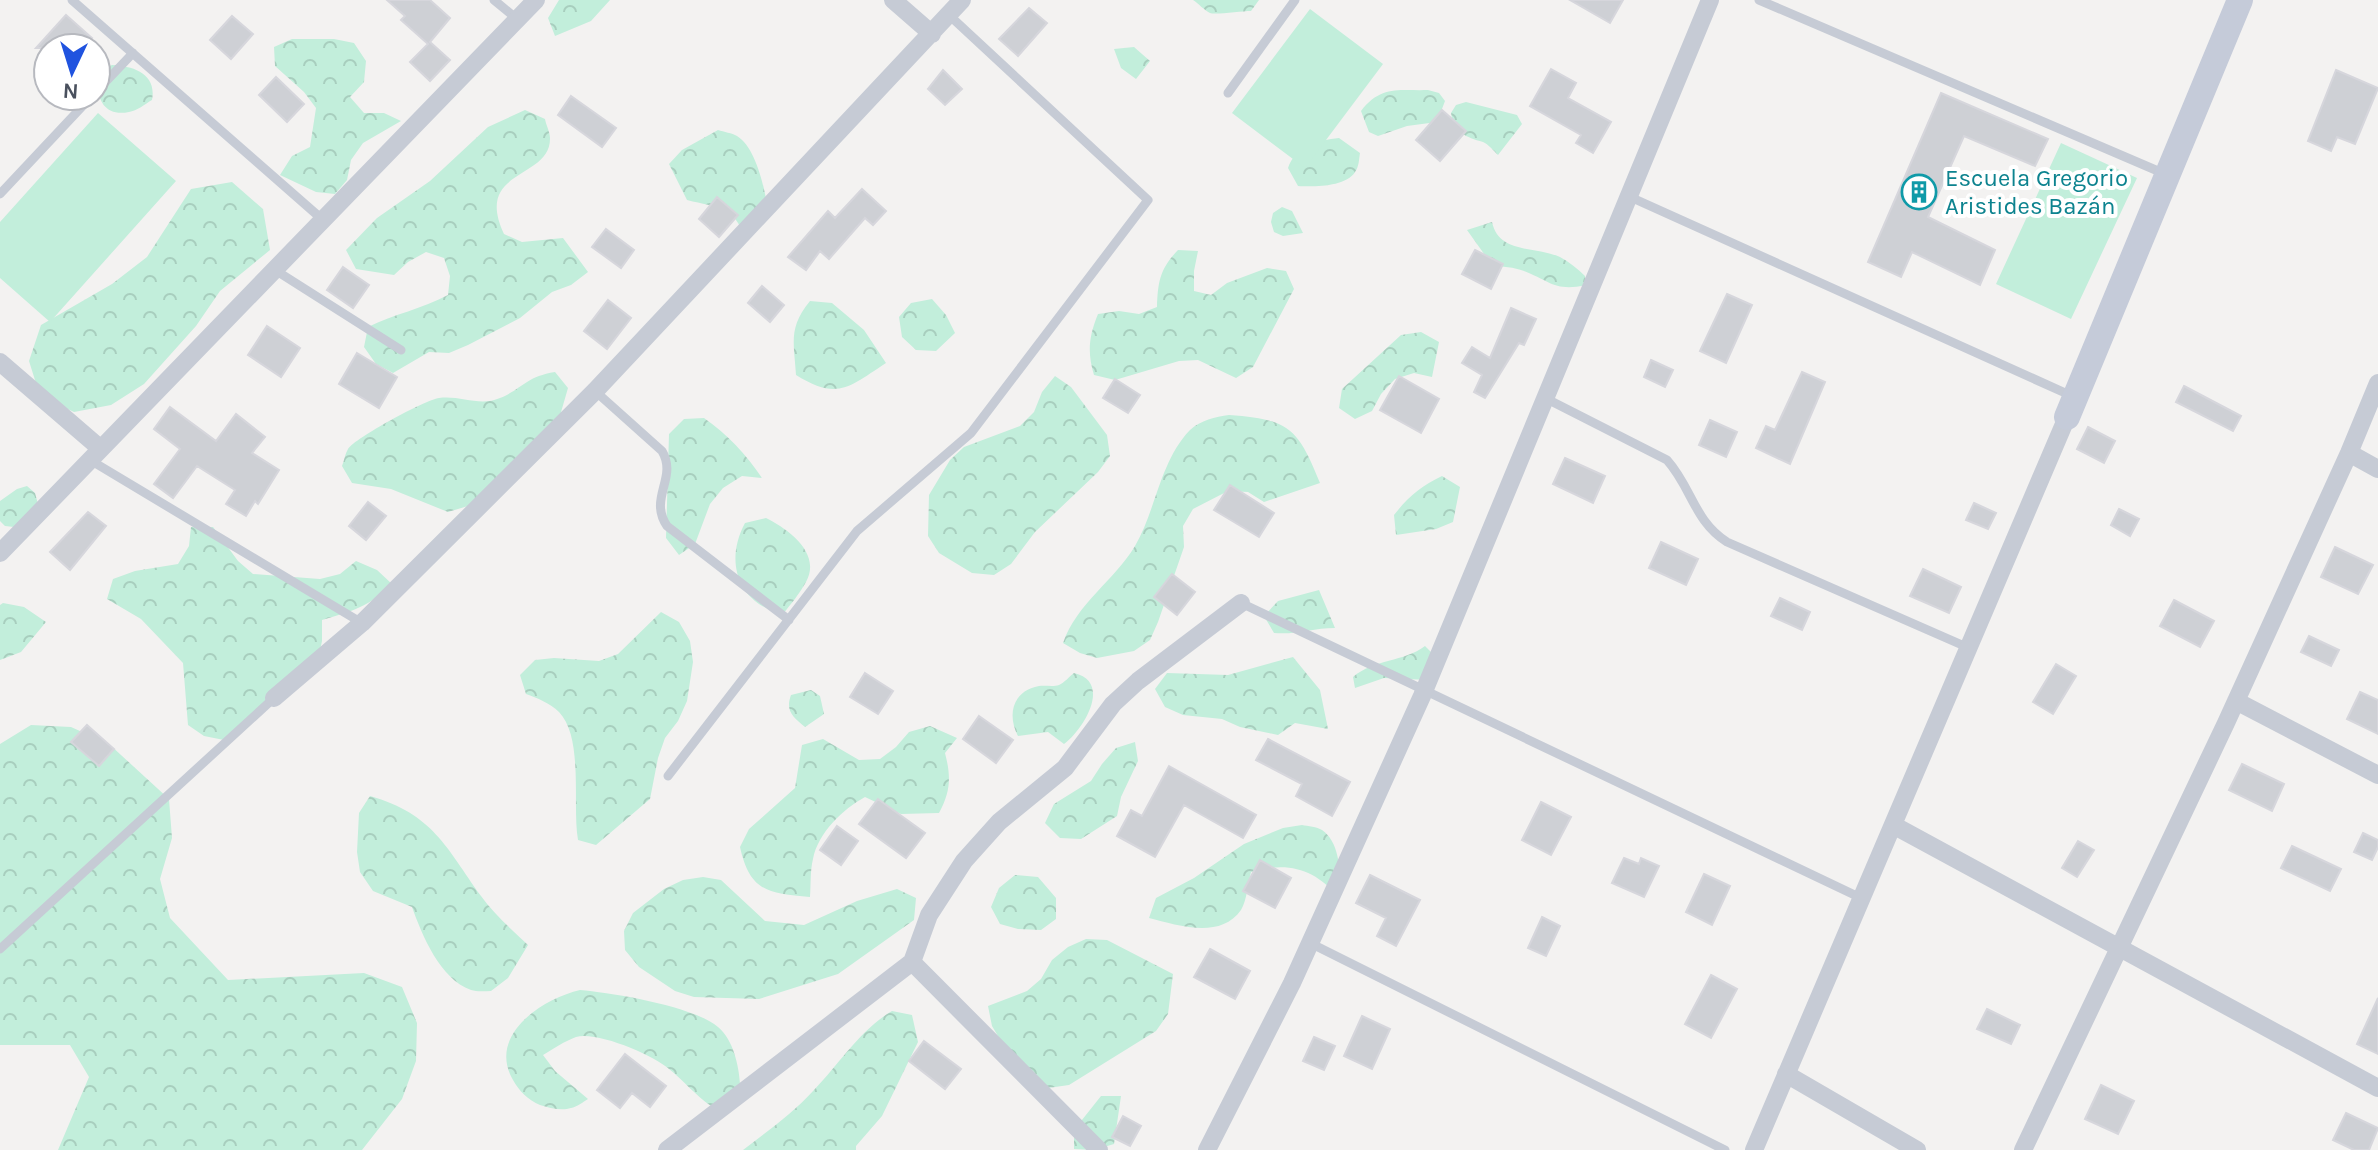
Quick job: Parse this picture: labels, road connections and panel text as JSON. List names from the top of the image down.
{
  "places": {
    "building": ["Escuela Gregorio Aristides Bazán"]
  },
  "north": "bottom"
}
